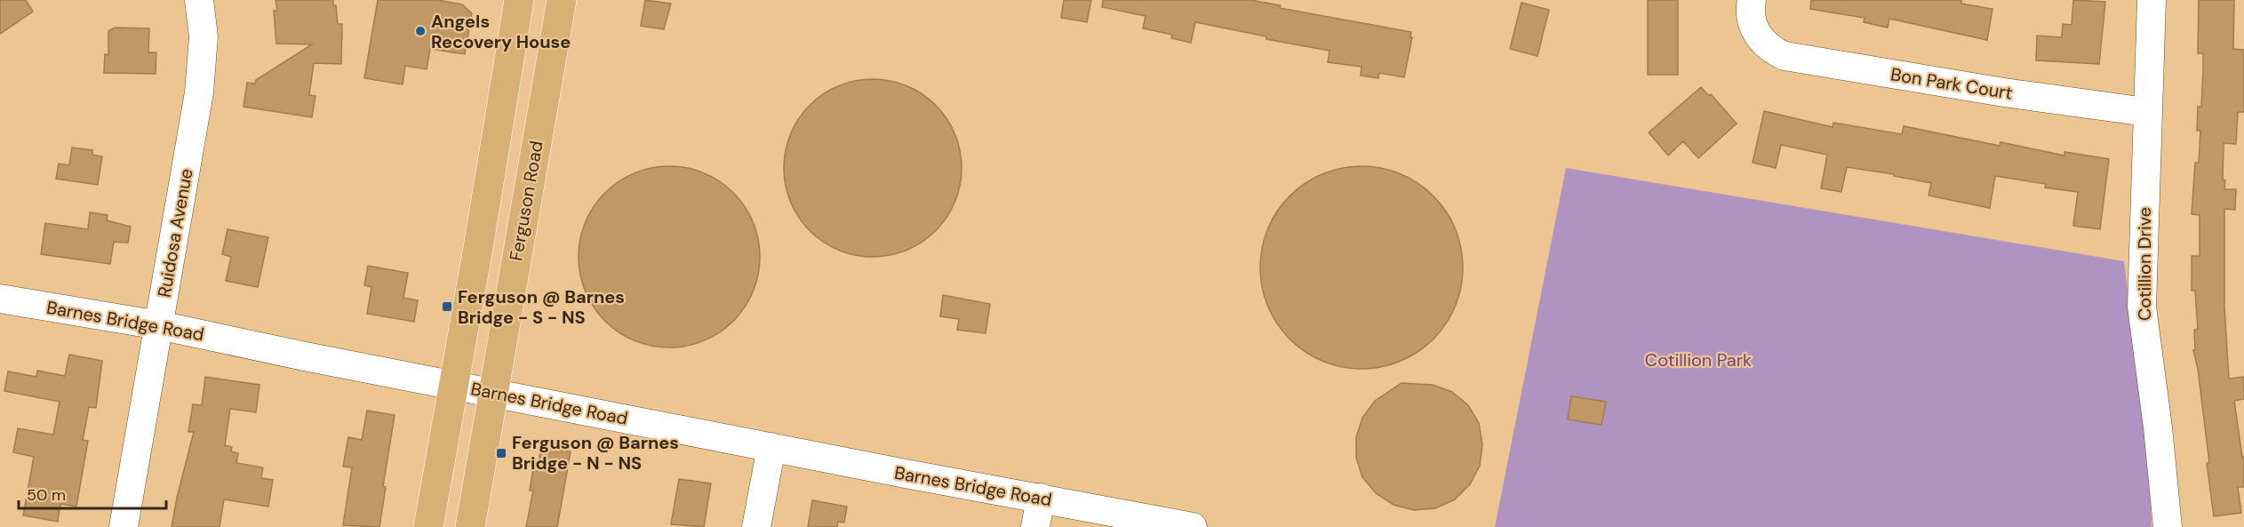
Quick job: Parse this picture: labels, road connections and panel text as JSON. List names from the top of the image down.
{
  "streets": {
    "main road": ["Ferguson Road"],
    "street": [
      "Bon Park Court",
      "Ruidosa Avenue",
      "Cotillion Drive",
      "Barnes Bridge Road"
    ]
  },
  "crossings": [
    ["Bon Park Court", "Cotillion Drive"],
    ["Ferguson Road", "Barnes Bridge Road"],
    ["Ruidosa Avenue", "Barnes Bridge Road"]
  ],
  "parks": ["Cotillion Park"],
  "places": {
    "other": ["Angels Recovery House"],
    "transit": ["Ferguson @ Barnes Bridge - S - NS", "Ferguson @ Barnes Bridge - N - NS"]
  },
  "scale_bar": "50 m"
}
